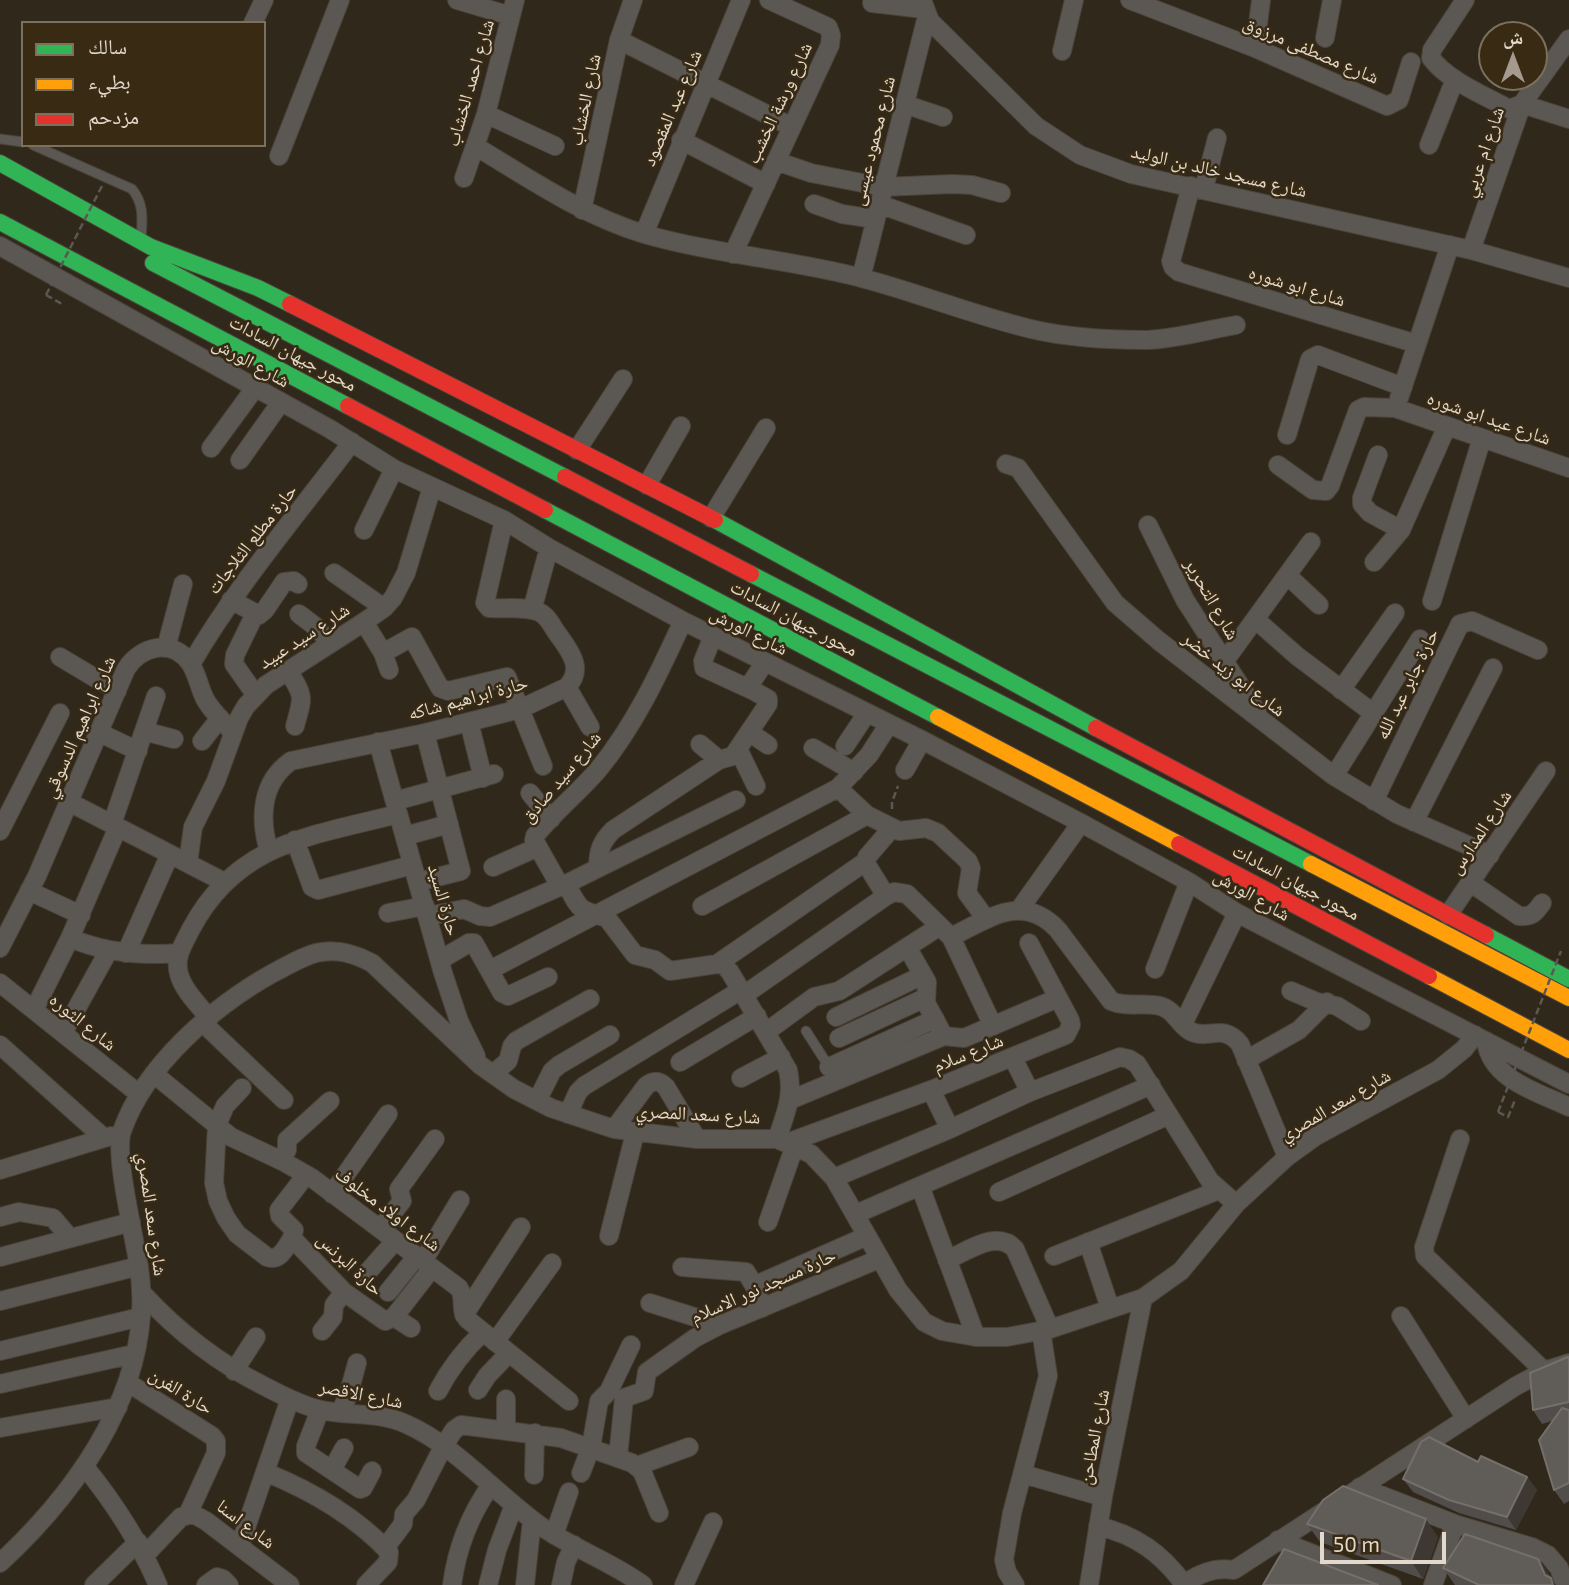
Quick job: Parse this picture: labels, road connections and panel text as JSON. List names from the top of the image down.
{
  "streets": {
    "main road": ["محور جيهان السادات"],
    "street": [
      "شارع مصطفى مرزوق",
      "شارع احمد الخشاب",
      "شارع الخشاب",
      "شارع ورشة الخشب",
      "شارع عبد المقصود",
      "شارع محمود عيسى",
      "شارع ام عربي",
      "شارع مسجد خالد بن الوليد",
      "شارع ابو شوره",
      "شارع الورش",
      "شارع عيد ابو شوره",
      "حارة مطلع الثلاجات",
      "شارع التحرير",
      "شارع سيد عبيد",
      "شارع ابو زيد خضر",
      "حارة جابر عبد الله",
      "حارة ابراهيم شاكه",
      "شارع ابراهيم الدسوقي",
      "شارع سيد صادق",
      "شارع المدارس",
      "حارة السيد",
      "شارع الثوره",
      "شارع سلام",
      "شارع سعد المصري",
      "شارع اولاد مخلوف",
      "حارة البرنس",
      "حارة مسجد نور الاسلام",
      "حارة الفرن",
      "شارع الاقصر",
      "شارع المطاحن",
      "شارع اسنا"
    ]
  },
  "crossings": [
    ["شارع محمود عيسى", "شارع مسجد خالد بن الوليد"],
    ["شارع ام عربي", "شارع مسجد خالد بن الوليد"],
    ["شارع مسجد خالد بن الوليد", "شارع ابو شوره"],
    ["شارع مسجد خالد بن الوليد", "شارع عيد ابو شوره"],
    ["شارع ابو شوره", "شارع عيد ابو شوره"],
    ["شارع الورش", "حارة مطلع الثلاجات"],
    ["شارع الورش", "شارع سيد عبيد"],
    ["شارع الورش", "شارع سيد صادق"],
    ["شارع الورش", "شارع سعد المصري"],
    ["شارع التحرير", "شارع ابو زيد خضر"],
    ["شارع ابو زيد خضر", "حارة جابر عبد الله"],
    ["شارع ابو زيد خضر", "شارع المدارس"],
    ["حارة ابراهيم شاكه", "حارة السيد"],
    ["حارة السيد", "شارع سعد المصري"],
    ["شارع الثوره", "شارع سعد المصري"],
    ["شارع سلام", "شارع سعد المصري"],
    ["شارع سعد المصري", "شارع اولاد مخلوف"],
    ["شارع سعد المصري", "حارة مسجد نور الاسلام"],
    ["شارع سعد المصري", "حارة الفرن"],
    ["شارع سعد المصري", "شارع الاقصر"],
    ["شارع سعد المصري", "شارع المطاحن"],
    ["شارع اولاد مخلوف", "حارة البرنس"],
    ["حارة الفرن", "شارع اسنا"]
  ],
  "legend": ["سالك", "بطيء", "مزدحم"],
  "scale_bar": "50 m",
  "north": "top"
}
